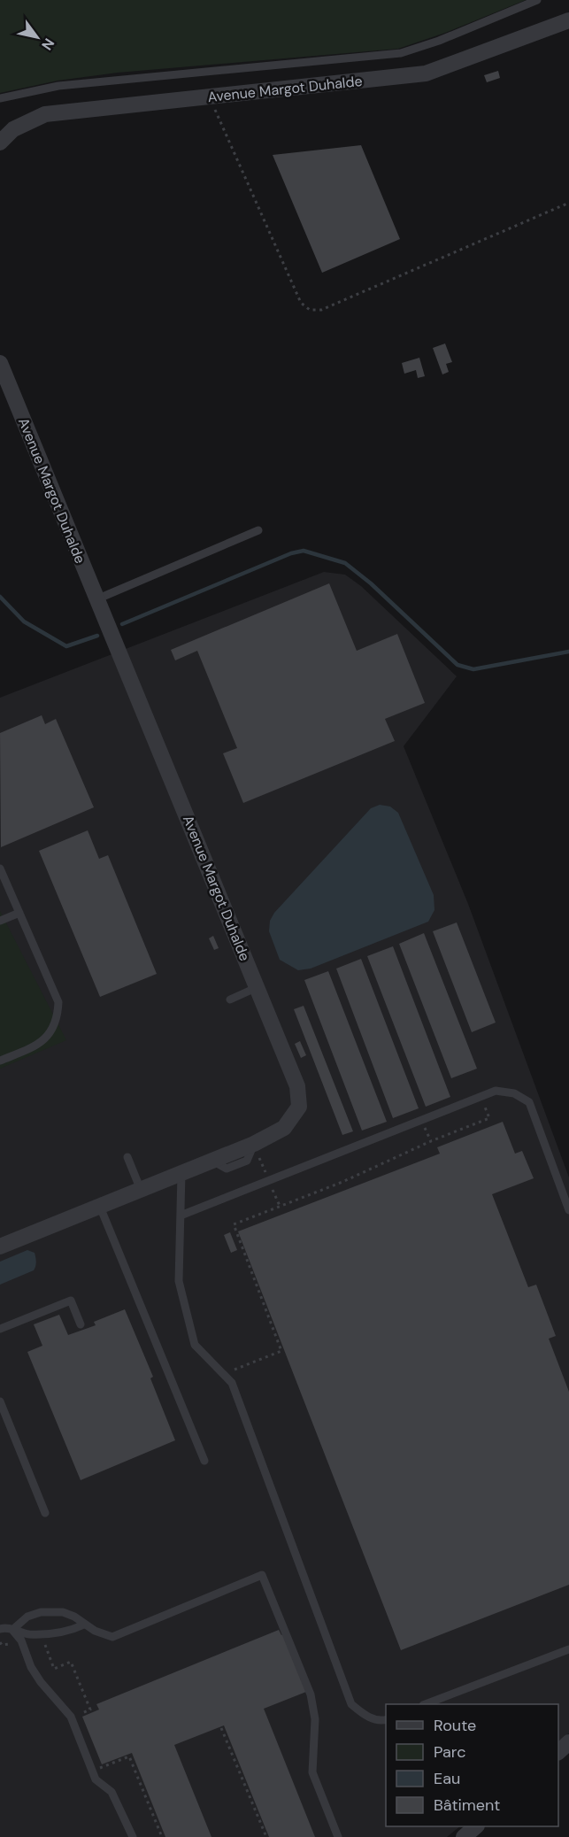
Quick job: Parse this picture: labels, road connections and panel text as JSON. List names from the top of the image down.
{
  "streets": {
    "street": ["Avenue Margot Duhalde"]
  },
  "legend": [
    "Route",
    "Parc",
    "Eau",
    "Bâtiment"
  ],
  "north": "bottom right"
}
